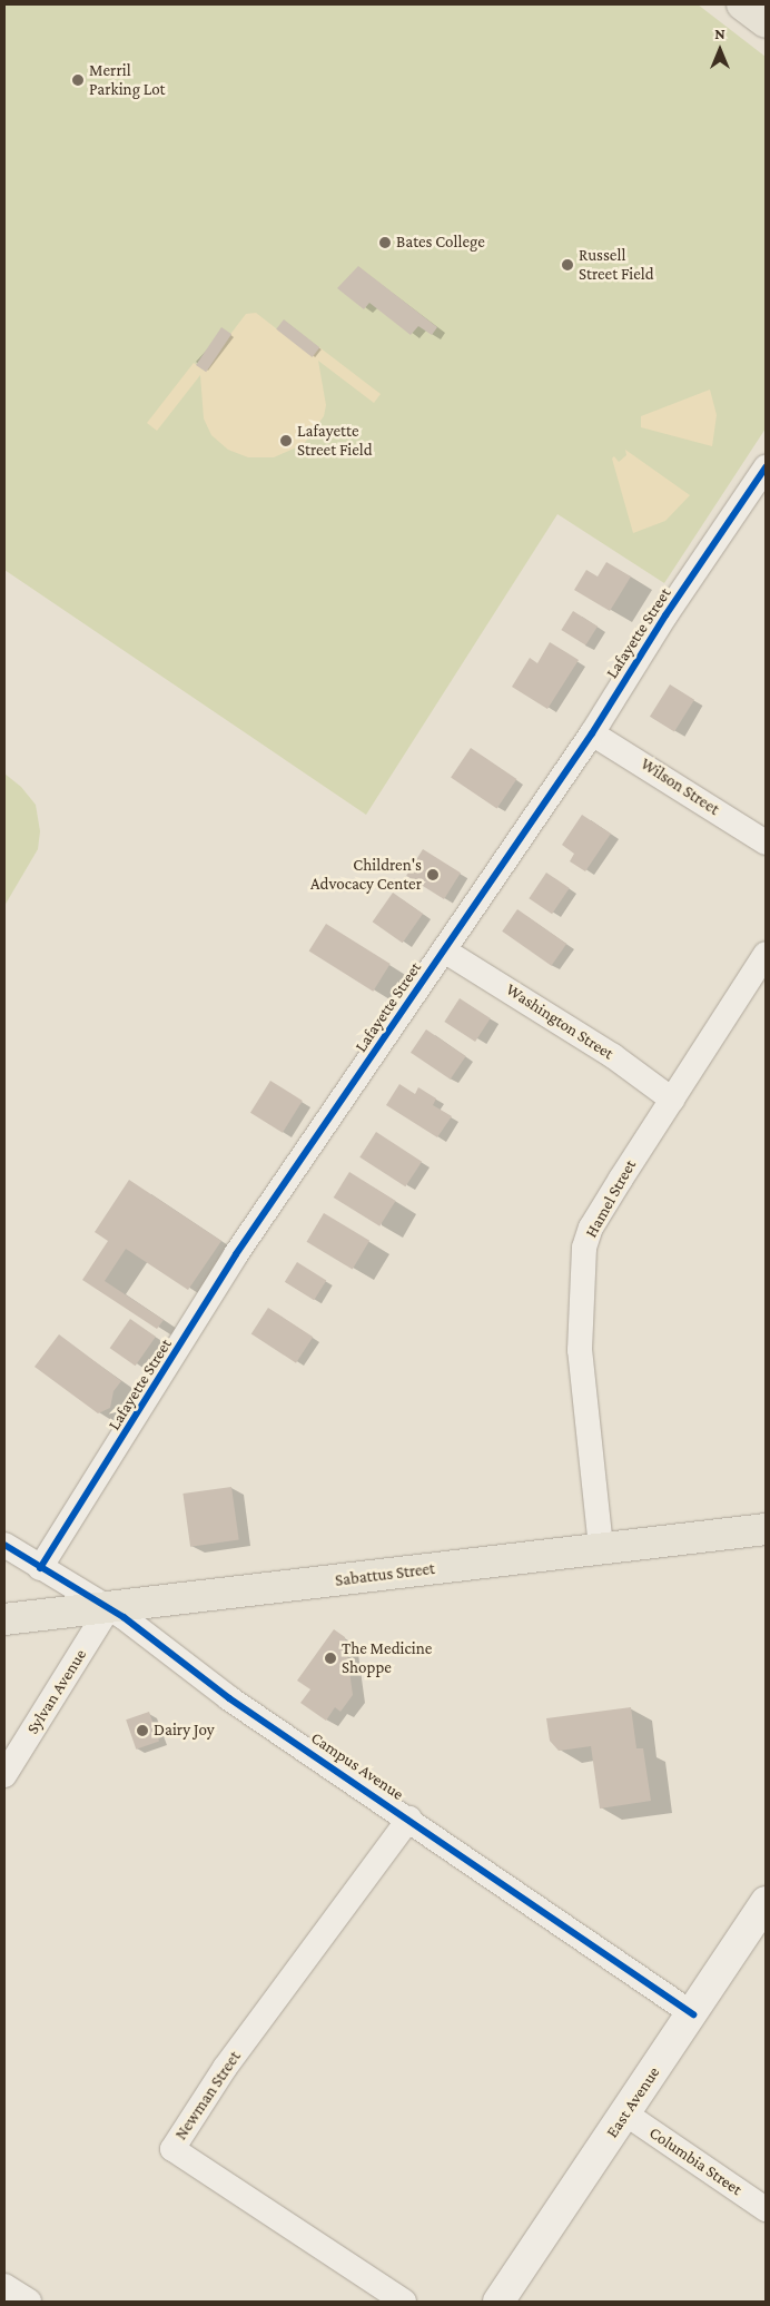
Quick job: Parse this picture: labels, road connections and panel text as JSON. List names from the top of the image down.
{
  "streets": {
    "main road": ["Sabattus Street", "East Avenue"],
    "street": [
      "Lafayette Street",
      "Wilson Street",
      "Washington Street",
      "Hamel Street",
      "Sylvan Avenue",
      "Campus Avenue",
      "Newman Street",
      "Columbia Street"
    ]
  },
  "crossings": [
    ["Lafayette Street", "Wilson Street"],
    ["Lafayette Street", "Washington Street"],
    ["Lafayette Street", "Campus Avenue"],
    ["Washington Street", "Hamel Street"],
    ["Hamel Street", "Sabattus Street"],
    ["Sabattus Street", "Sylvan Avenue"],
    ["Sabattus Street", "Campus Avenue"],
    ["Sylvan Avenue", "Campus Avenue"],
    ["Campus Avenue", "Newman Street"],
    ["Campus Avenue", "East Avenue"],
    ["East Avenue", "Columbia Street"]
  ],
  "places": [
    "Merril Parking Lot",
    "Bates College",
    "Russell Street Field",
    "Lafayette Street Field",
    "Children's Advocacy Center",
    "The Medicine Shoppe",
    "Dairy Joy"
  ],
  "north": "top"
}
